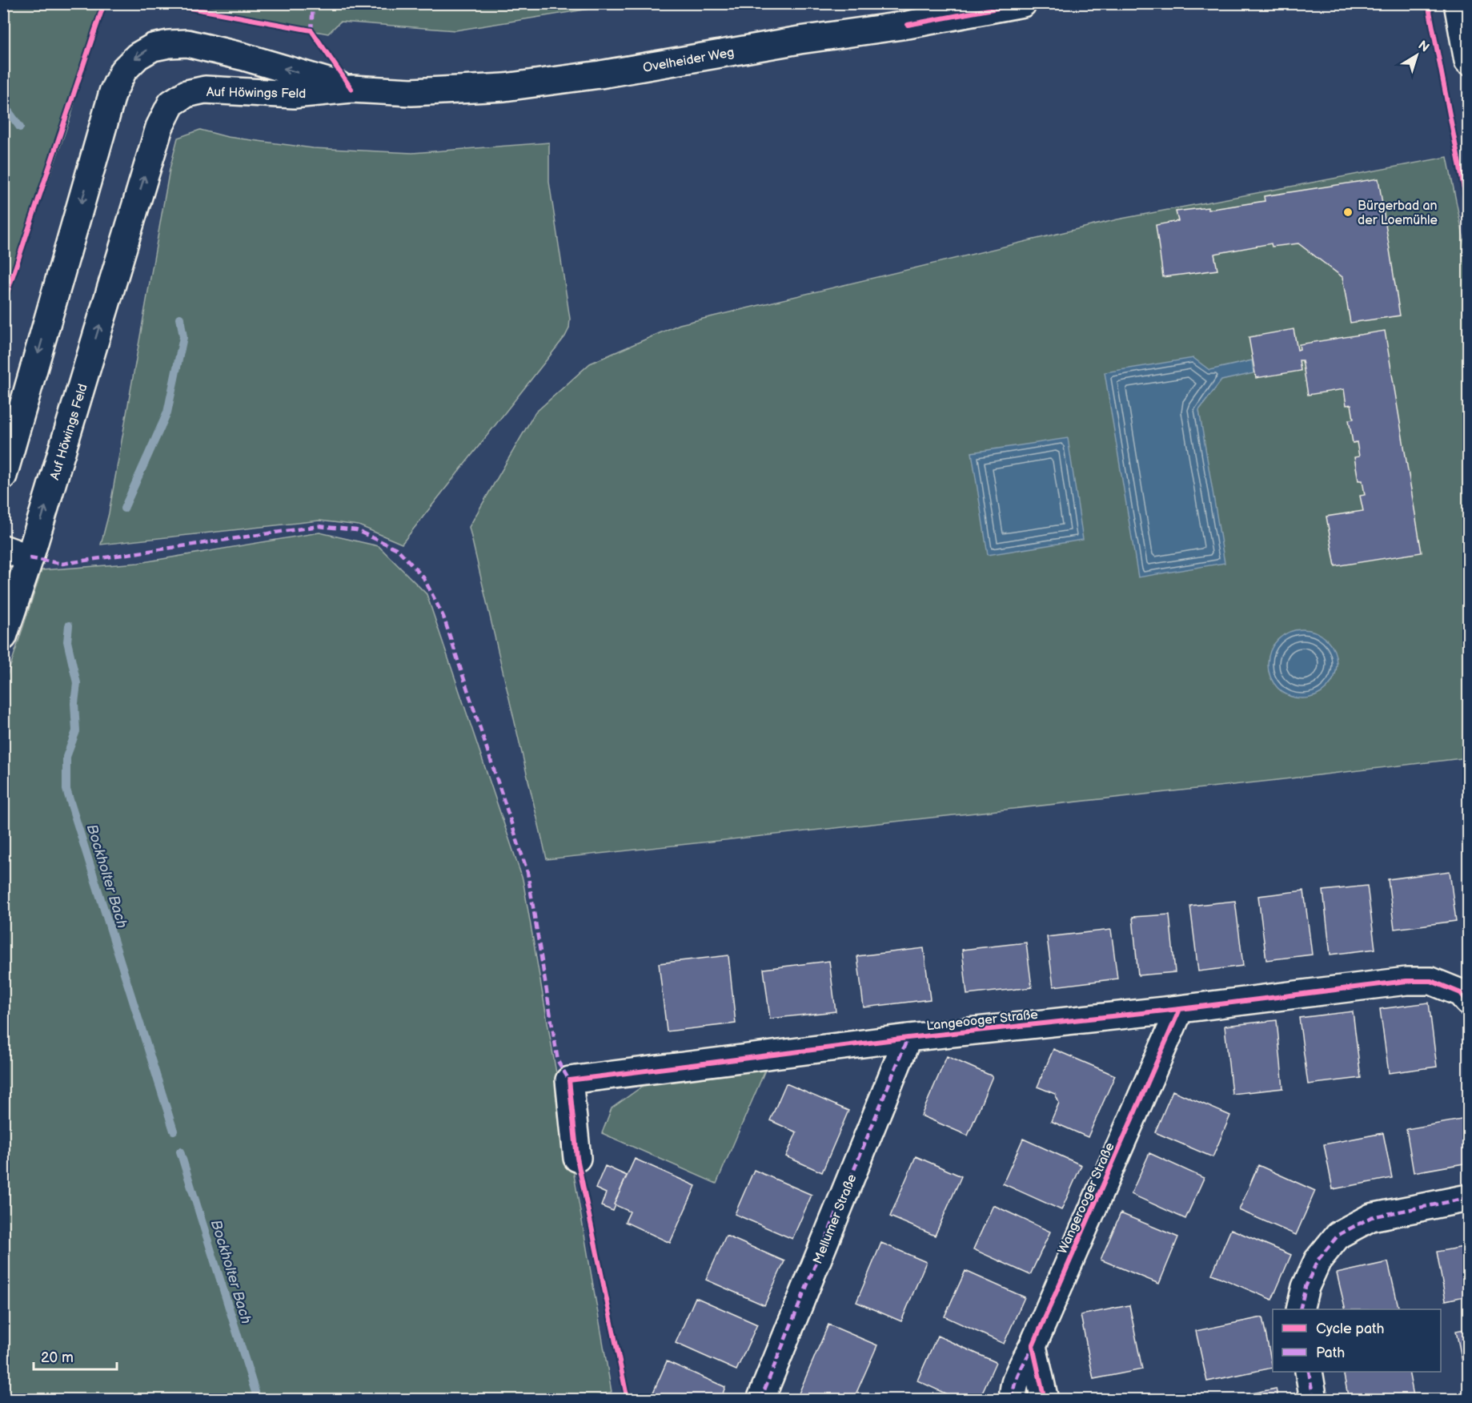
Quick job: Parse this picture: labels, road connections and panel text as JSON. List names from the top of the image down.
{
  "streets": {
    "street": [
      "Ovelheider Weg",
      "Auf Höwings Feld",
      "Langeooger Straße",
      "Wangerooger Straße",
      "Mellumer Straße"
    ]
  },
  "crossings": [
    ["Ovelheider Weg", "Auf Höwings Feld"],
    ["Langeooger Straße", "Wangerooger Straße"],
    ["Langeooger Straße", "Mellumer Straße"]
  ],
  "water": ["Bockholter Bach"],
  "places": ["Bürgerbad an der Loemühle"],
  "legend": ["Cycle path", "Path"],
  "scale_bar": "20 m",
  "north": "top right"
}
